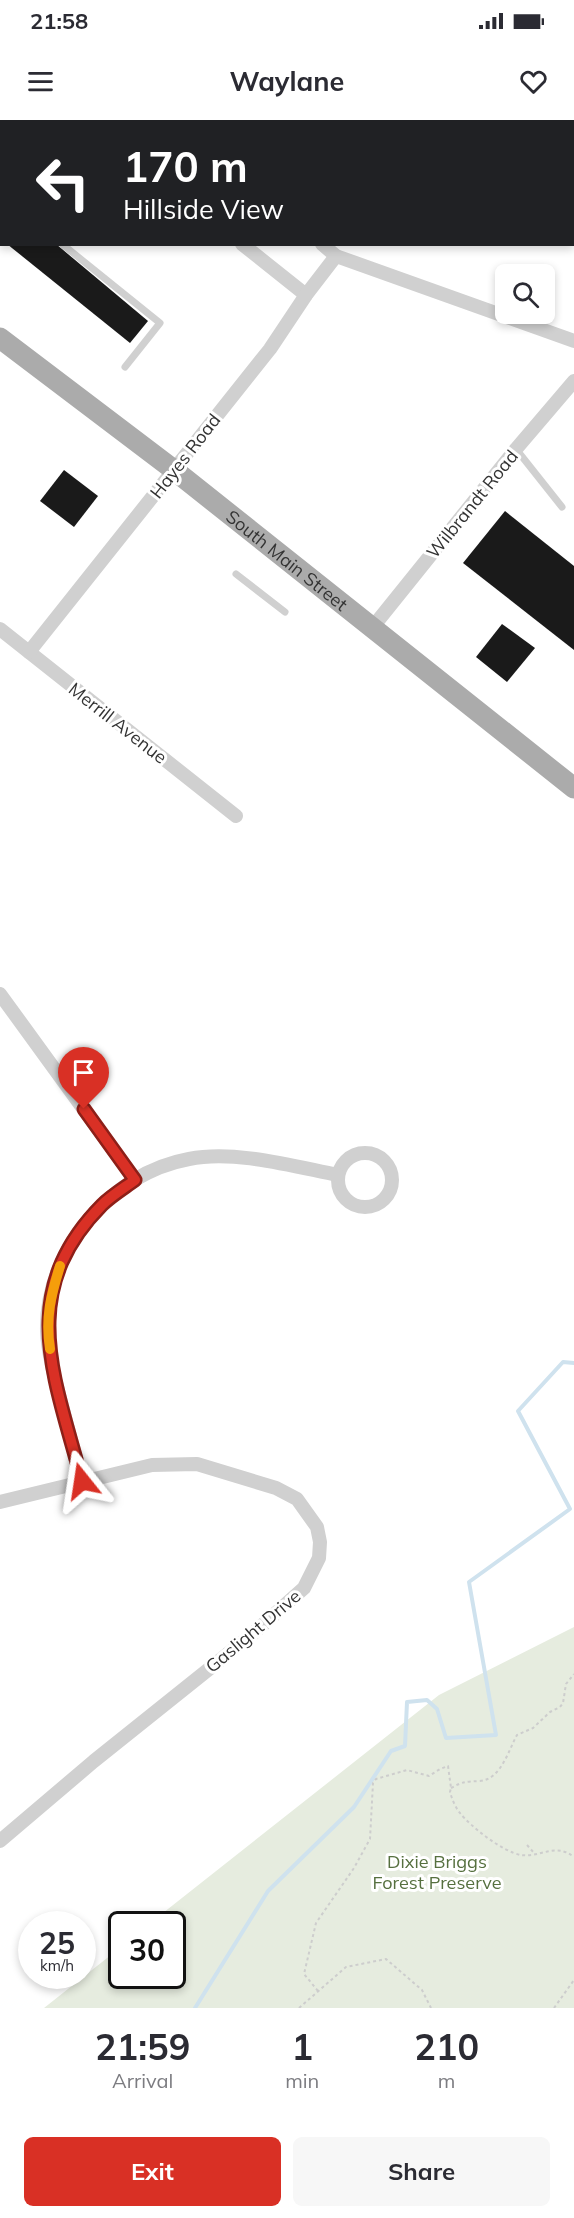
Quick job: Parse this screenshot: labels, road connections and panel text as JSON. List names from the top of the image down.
{
  "streets": {
    "main road": ["South Main Street"],
    "street": [
      "Hayes Road",
      "Wilbrandt Road",
      "Merrill Avenue",
      "Gaslight Drive"
    ]
  },
  "crossings": [
    ["Hayes Road", "South Main Street"],
    ["Hayes Road", "Merrill Avenue"],
    ["Wilbrandt Road", "South Main Street"]
  ],
  "parks": ["Dixie Briggs Forest Preserve"],
  "page": {
    "status": "21:58",
    "header": "Waylane",
    "turn": ["170 m", "Hillside View"],
    "speed": "25 km/h",
    "limit": "30",
    "eta": [
      "21:59",
      "Arrival",
      "1",
      "min",
      "210",
      "m"
    ],
    "buttons": ["Exit", "Share"]
  }
}
